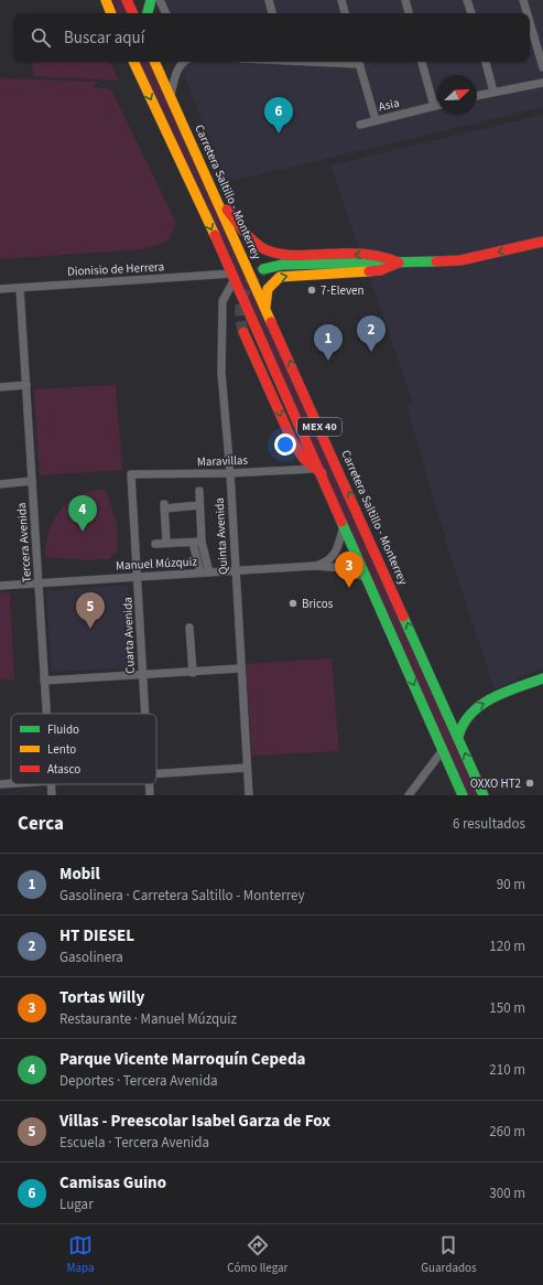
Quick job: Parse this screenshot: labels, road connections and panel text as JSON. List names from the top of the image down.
{
  "streets": {
    "main road": ["Carretera Saltillo - Monterrey", "MEX 40"],
    "street": [
      "Asia",
      "Dionisio de Herrera",
      "Maravillas",
      "Quinta Avenida",
      "Tercera Avenida",
      "Manuel Múzquiz",
      "Cuarta Avenida"
    ]
  },
  "crossings": [
    ["Dionisio de Herrera", "MEX 40"],
    ["Dionisio de Herrera", "Quinta Avenida"],
    ["Dionisio de Herrera", "Tercera Avenida"],
    ["MEX 40", "Maravillas"],
    ["MEX 40", "Quinta Avenida"],
    ["MEX 40", "Manuel Múzquiz"],
    ["Maravillas", "Quinta Avenida"],
    ["Maravillas", "Cuarta Avenida"],
    ["Quinta Avenida", "Manuel Múzquiz"],
    ["Tercera Avenida", "Manuel Múzquiz"],
    ["Manuel Múzquiz", "Cuarta Avenida"]
  ],
  "places": ["7-Eleven", "Bricos", "OXXO HT2"],
  "legend": ["Fluido", "Lento", "Atasco"],
  "north": "top right",
  "page": {
    "search": "Buscar aquí",
    "pins": [
      "6",
      "2",
      "1",
      "4",
      "3",
      "5"
    ],
    "heading": ["Cerca", "6 resultados"],
    "list": [
      {
        "mark": "1",
        "name": "Mobil",
        "note": "Gasolinera · Carretera Saltillo - Monterrey",
        "value": "90 m"
      },
      {
        "mark": "2",
        "name": "HT DIESEL",
        "note": "Gasolinera",
        "value": "120 m"
      },
      {
        "mark": "3",
        "name": "Tortas Willy",
        "note": "Restaurante · Manuel Múzquiz",
        "value": "150 m"
      },
      {
        "mark": "4",
        "name": "Parque Vicente Marroquín Cepeda",
        "note": "Deportes · Tercera Avenida",
        "value": "210 m"
      },
      {
        "mark": "5",
        "name": "Villas - Preescolar Isabel Garza de Fox",
        "note": "Escuela · Tercera Avenida",
        "value": "260 m"
      },
      {
        "mark": "6",
        "name": "Camisas Guino",
        "note": "Lugar",
        "value": "300 m"
      }
    ],
    "nav": ["Mapa", "Cómo llegar", "Guardados"]
  }
}
